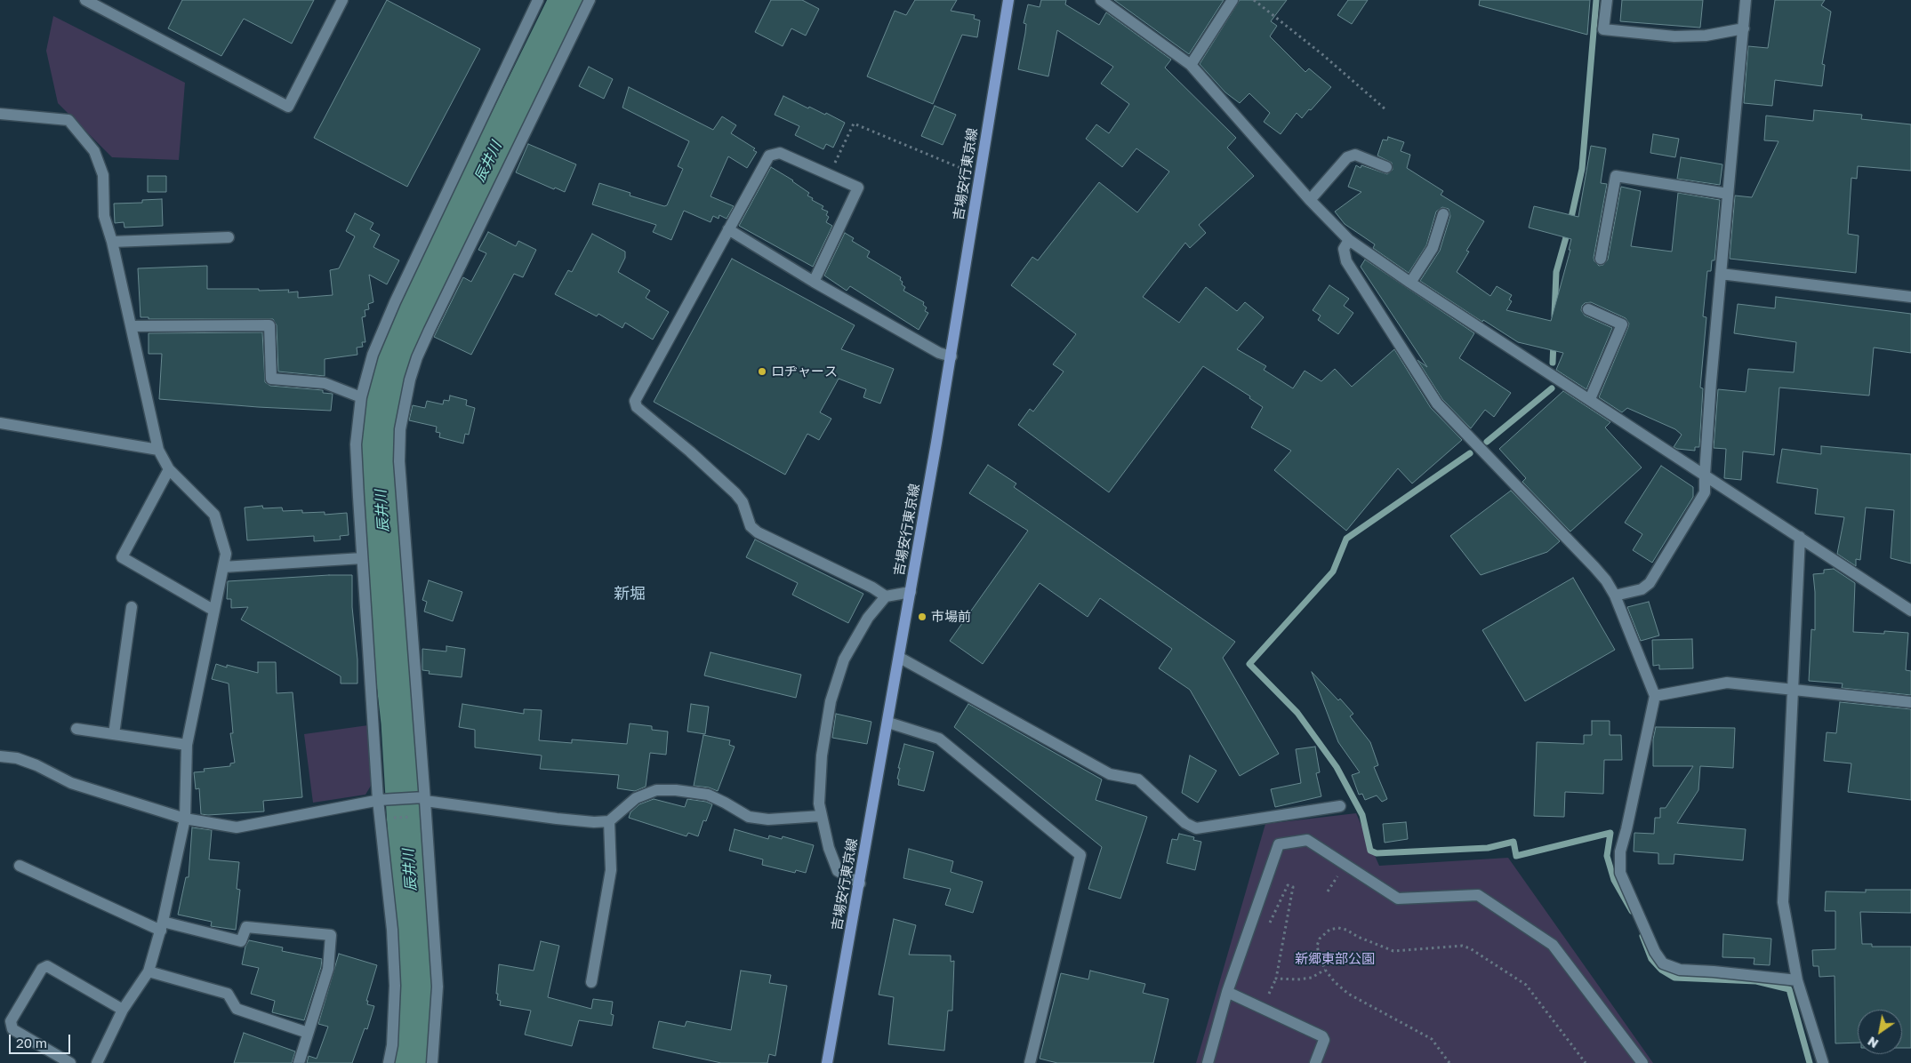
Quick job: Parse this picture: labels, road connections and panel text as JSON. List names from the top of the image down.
{
  "streets": {
    "main road": ["吉場安行東京線"]
  },
  "districts": ["新堀"],
  "water": ["辰井川"],
  "parks": ["新郷東部公園"],
  "places": ["ロヂャース", "市場前"],
  "scale_bar": "20 m",
  "north": "bottom left"
}
